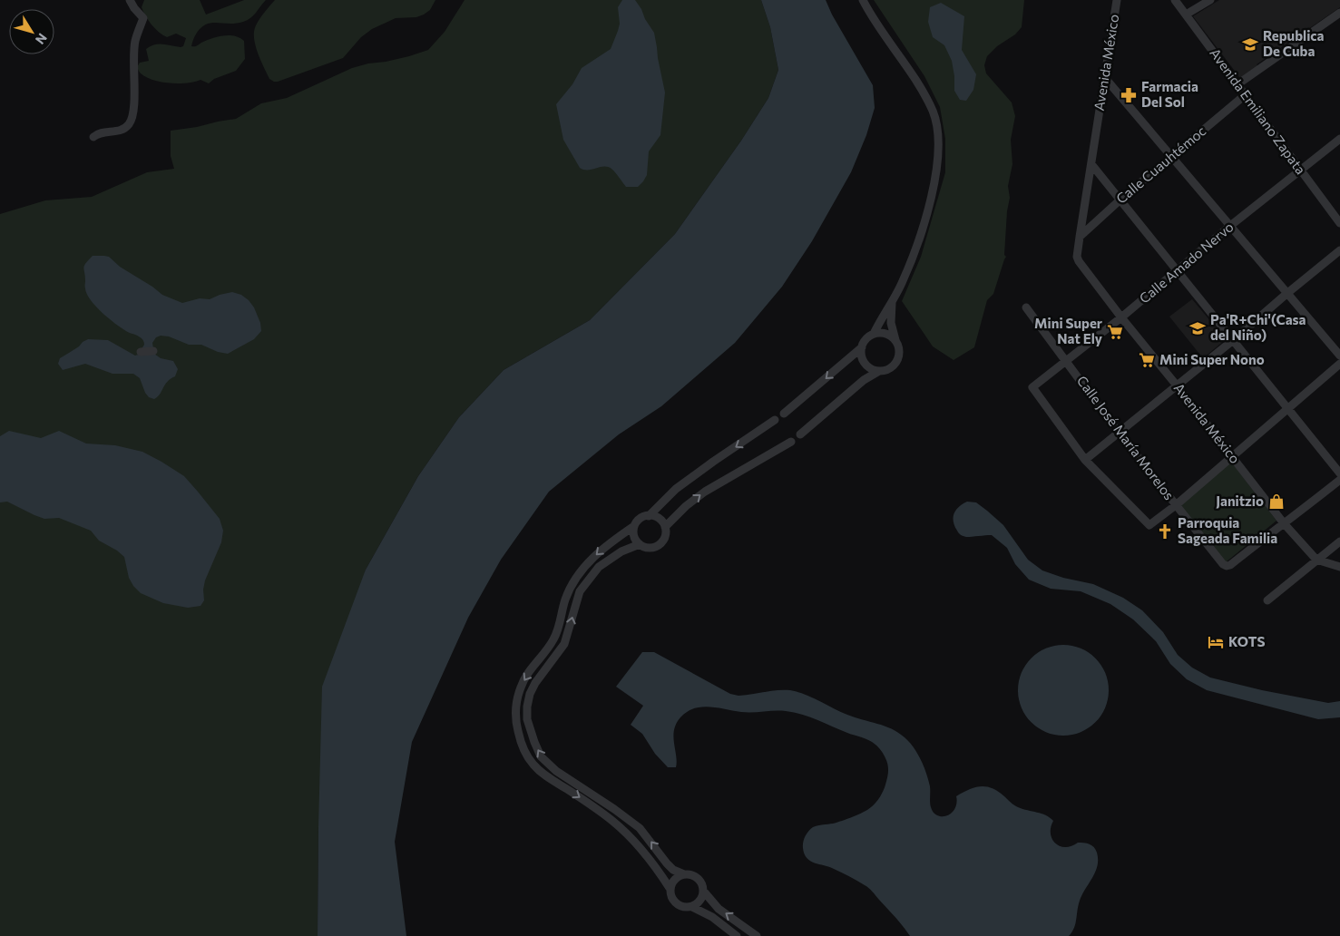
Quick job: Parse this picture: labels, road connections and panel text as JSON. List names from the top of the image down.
{
  "streets": {
    "street": [
      "Avenida México",
      "Avenida Emiliano Zapata",
      "Calle Cuauhtémoc",
      "Calle Amado Nervo",
      "Calle José María Morelos"
    ]
  },
  "crossings": [
    ["Avenida México", "Calle Cuauhtémoc"],
    ["Avenida México", "Calle Amado Nervo"],
    ["Avenida México", "Calle José María Morelos"],
    ["Avenida Emiliano Zapata", "Calle Cuauhtémoc"],
    ["Avenida Emiliano Zapata", "Calle Amado Nervo"],
    ["Calle Amado Nervo", "Calle José María Morelos"]
  ],
  "places": {
    "school or university": ["Republica De Cuba", "Pa'R+Chi'(Casa del Niño)"],
    "pharmacy": ["Farmacia Del Sol"],
    "supermarket": ["Mini Super Nat Ely", "Mini Super Nono"],
    "shop": ["Janitzio"],
    "church": ["Parroquia Sageada Familia"],
    "hotel": ["KOTS"]
  },
  "north": "bottom right"
}
